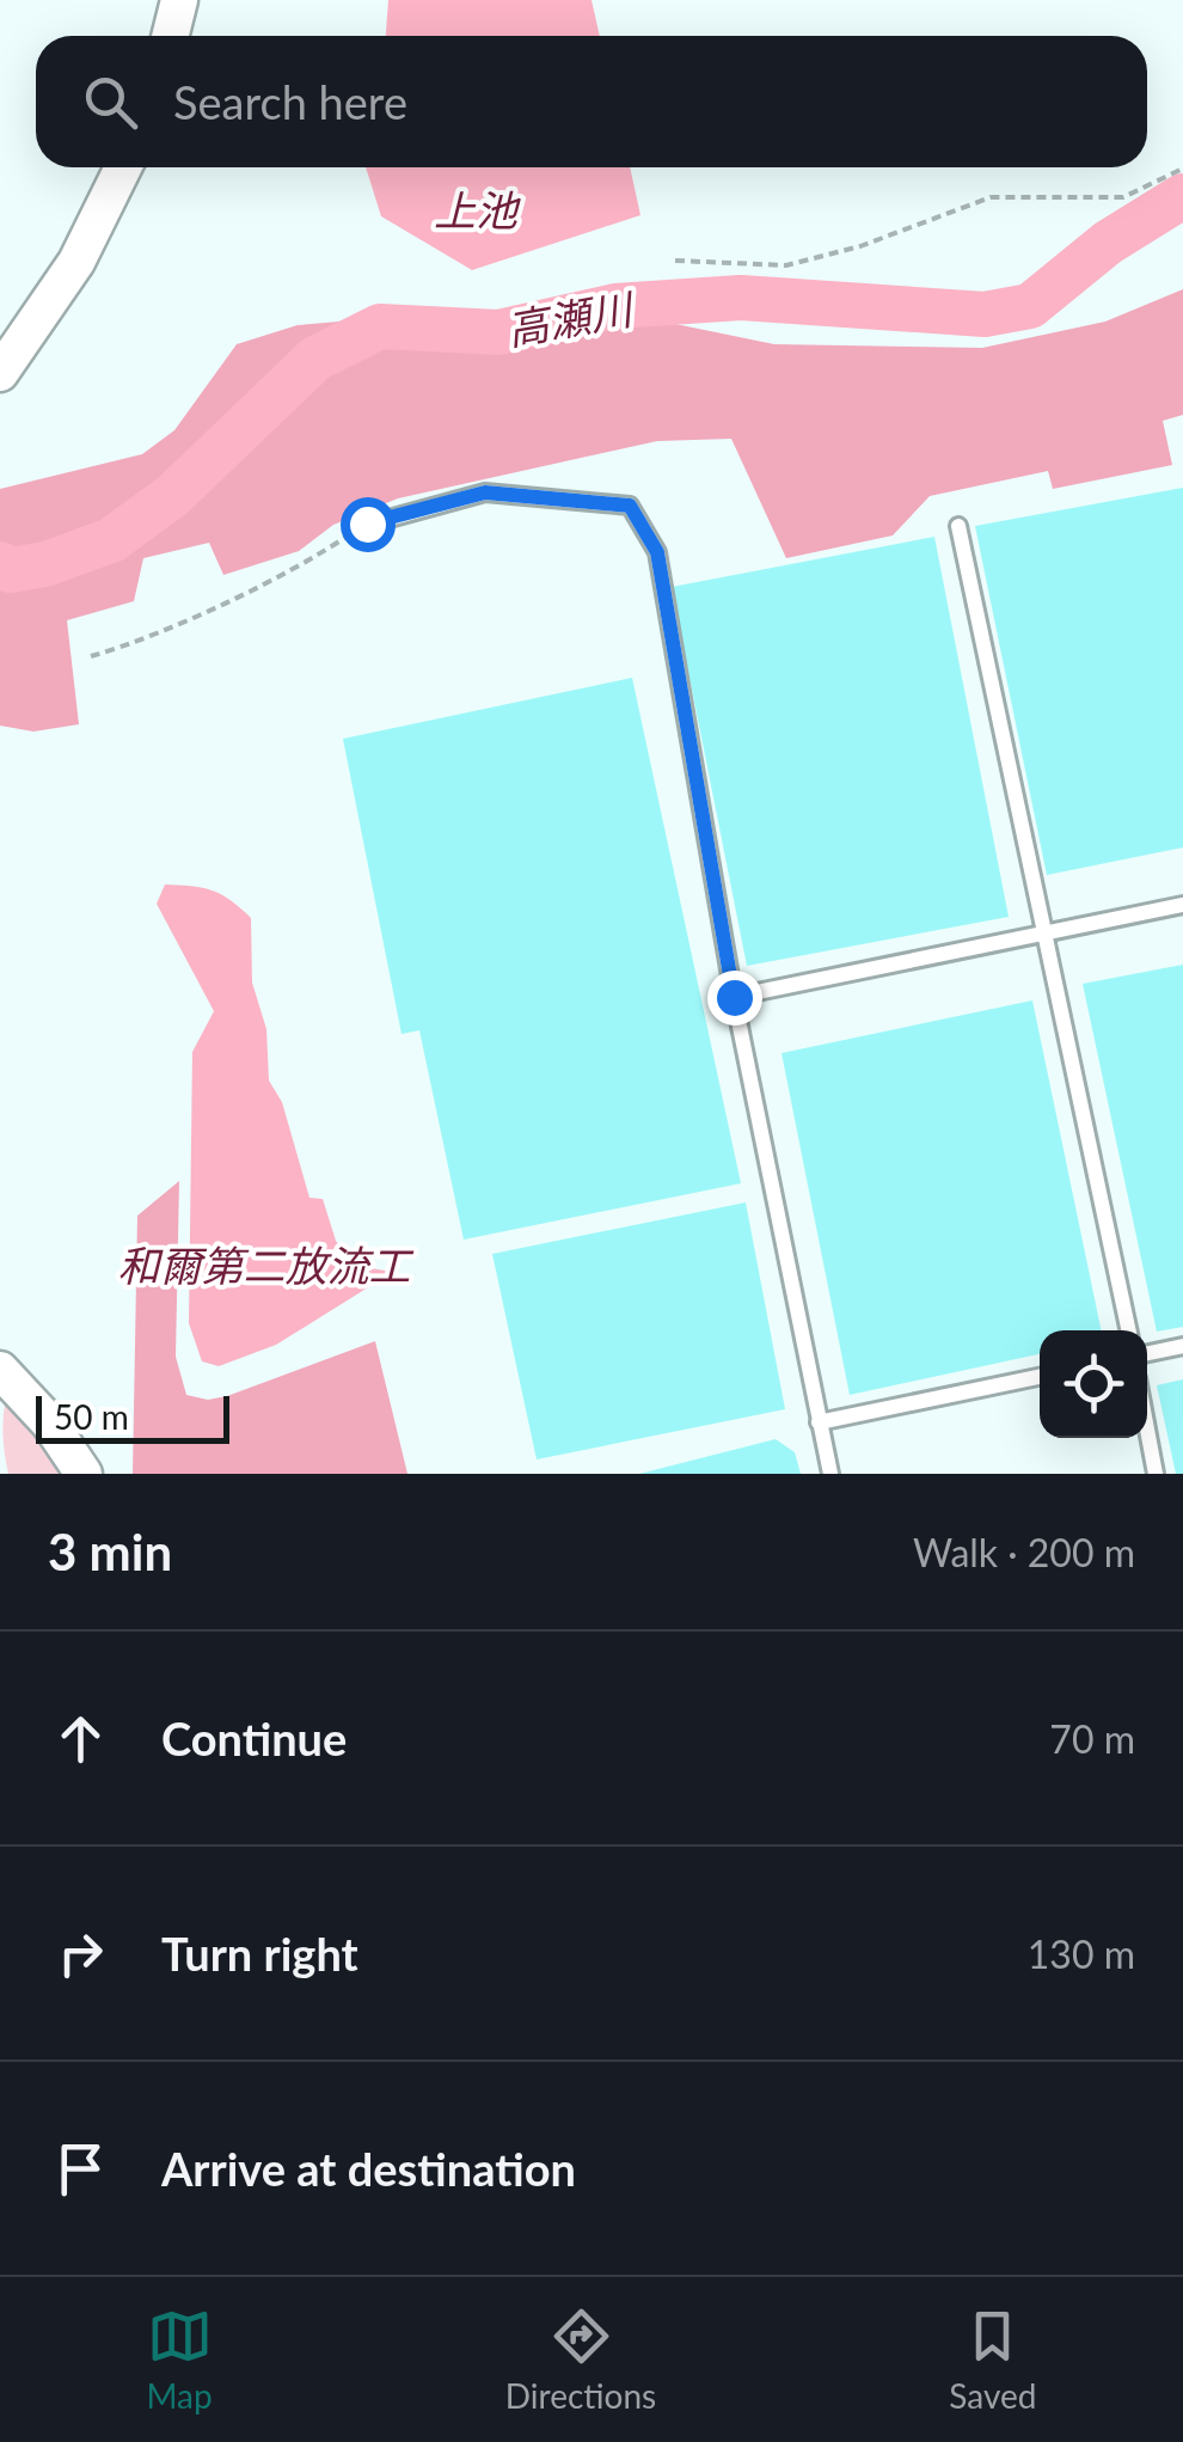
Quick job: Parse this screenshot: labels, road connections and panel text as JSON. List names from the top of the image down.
{
  "water": ["上池", "高瀬川", "和爾第二放流工"],
  "scale_bar": "50 m",
  "page": {
    "search": "Search here",
    "scale": "50 m",
    "heading": ["3 min", "Walk · 200 m"],
    "list": [
      ["Continue", "70 m"],
      ["Turn right", "130 m"],
      "Arrive at destination"
    ],
    "nav": ["Map", "Directions", "Saved"]
  }
}
